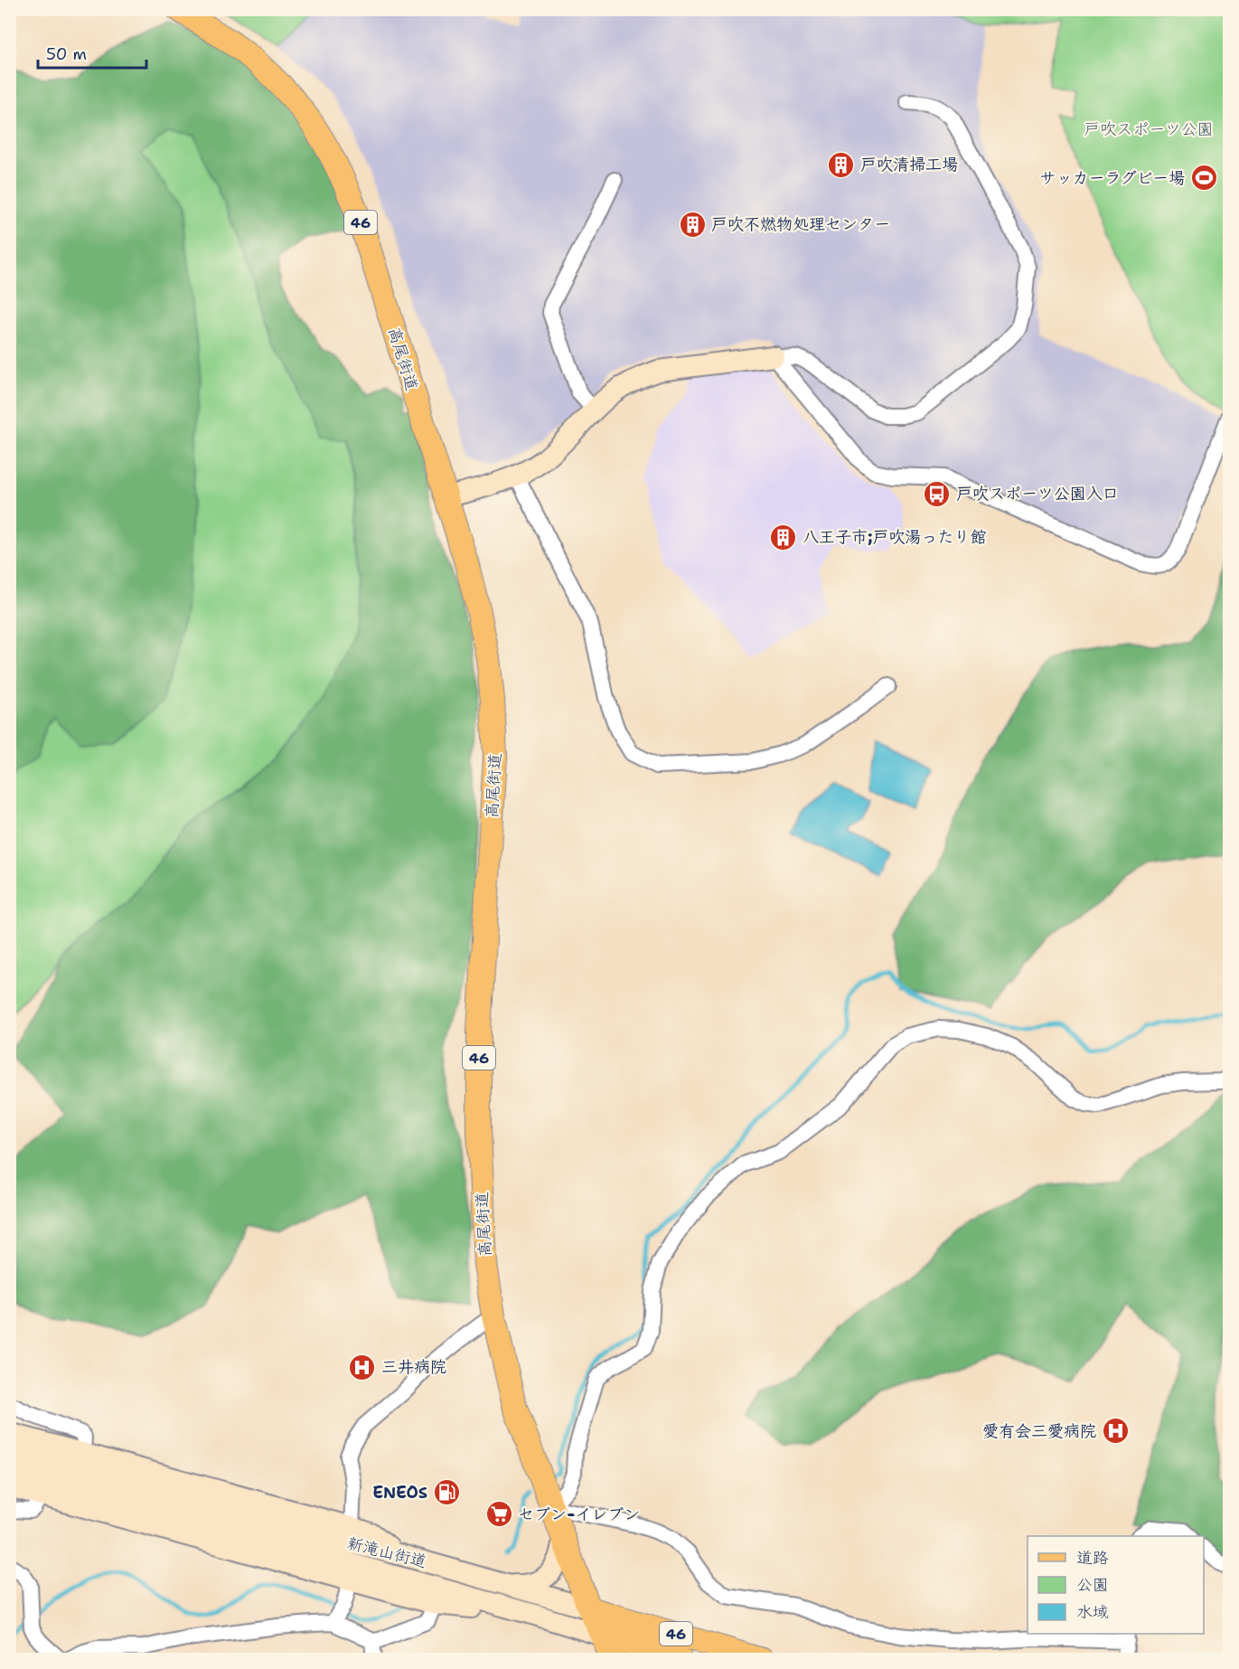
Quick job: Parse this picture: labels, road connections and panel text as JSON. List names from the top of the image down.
{
  "streets": {
    "main road": ["46", "高尾街道", "新滝山街道"]
  },
  "crossings": [
    ["46", "高尾街道"],
    ["46", "新滝山街道"],
    ["高尾街道", "新滝山街道"]
  ],
  "parks": ["戸吹スポーツ公園"],
  "places": {
    "building": ["戸吹清掃工場", "戸吹不燃物処理センター", "八王子市;戸吹湯ったり館"],
    "sports": ["サッカーラグビー場"],
    "bus stop": ["戸吹スポーツ公園入口"],
    "hospital": ["三井病院", "愛有会三愛病院"],
    "fuel station": ["ENEOS"],
    "supermarket": ["セブン-イレブン"]
  },
  "legend": ["道路", "公園", "水域"],
  "scale_bar": "50 m"
}
